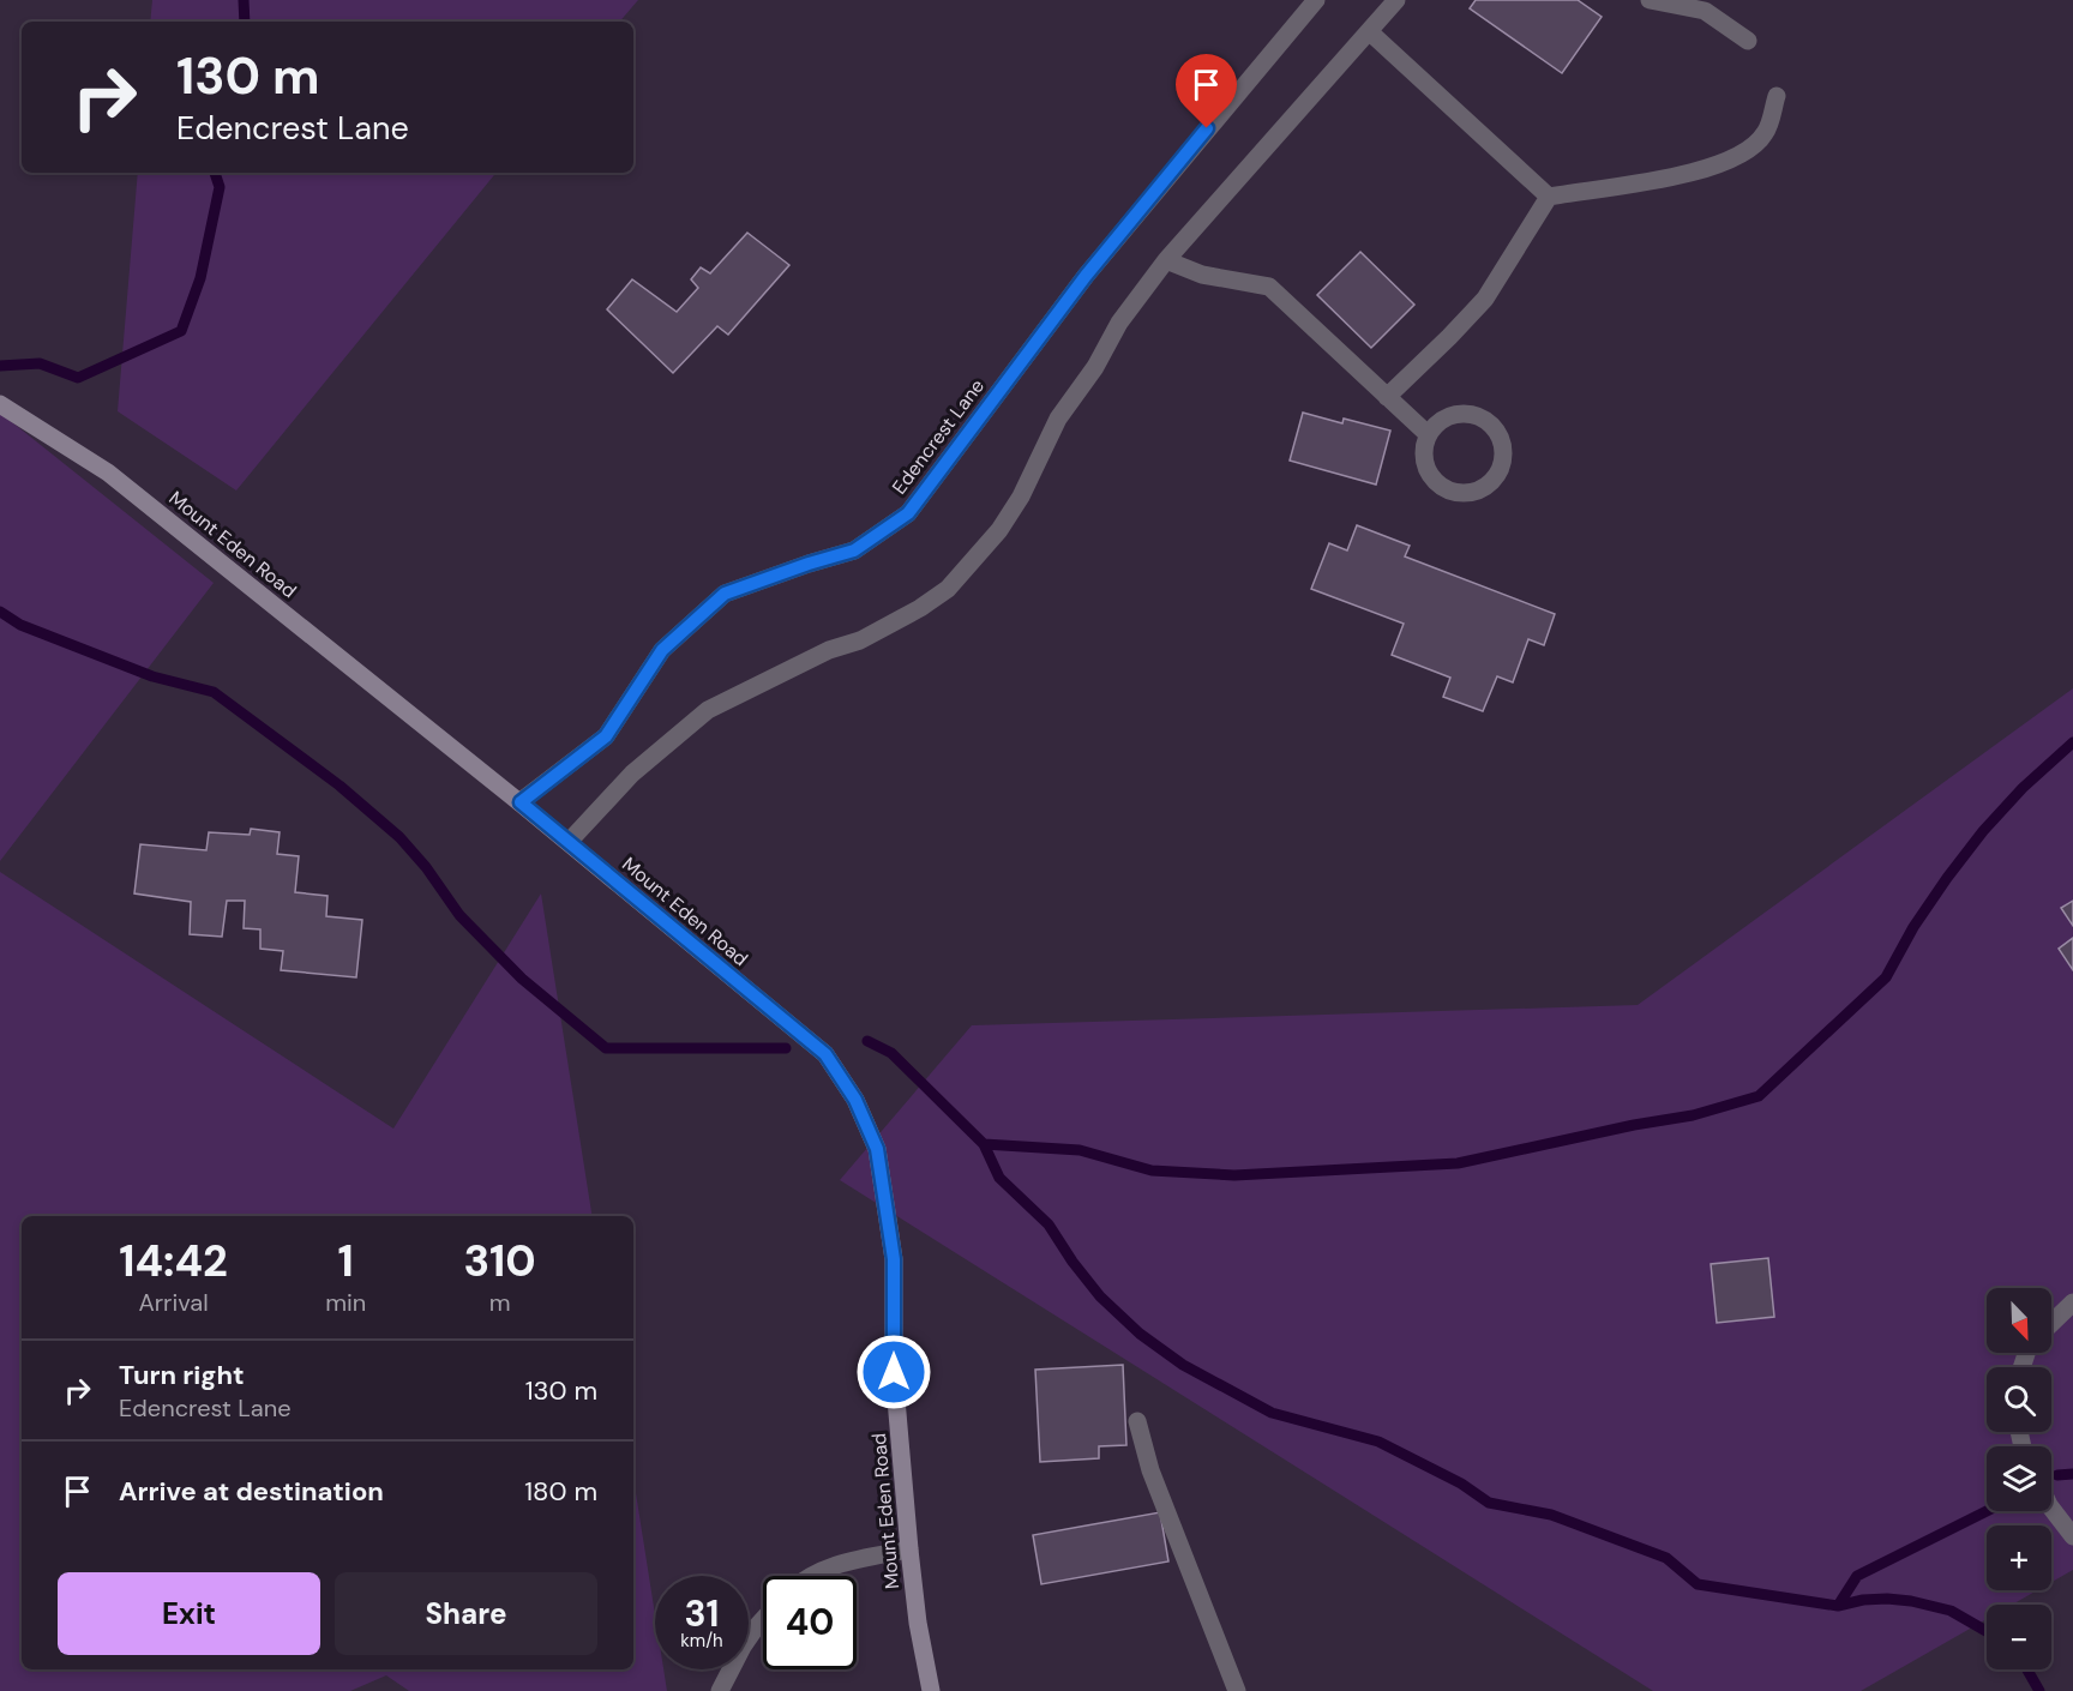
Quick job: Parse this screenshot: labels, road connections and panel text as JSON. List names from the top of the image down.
{
  "streets": {
    "street": ["Edencrest Lane", "Mount Eden Road"]
  },
  "crossings": [
    ["Edencrest Lane", "Mount Eden Road"]
  ],
  "north": "bottom right",
  "page": {
    "turn": ["130 m", "Edencrest Lane"],
    "eta": [
      "14:42",
      "Arrival",
      "1",
      "min",
      "310",
      "m"
    ],
    "map_buttons": ["+", "−"],
    "list": [
      {
        "name": "Turn right",
        "note": "Edencrest Lane",
        "value": "130 m"
      },
      {
        "name": "Arrive at destination",
        "value": "180 m"
      }
    ],
    "buttons": ["Exit", "Share"],
    "speed": "31 km/h",
    "limit": "40"
  }
}
